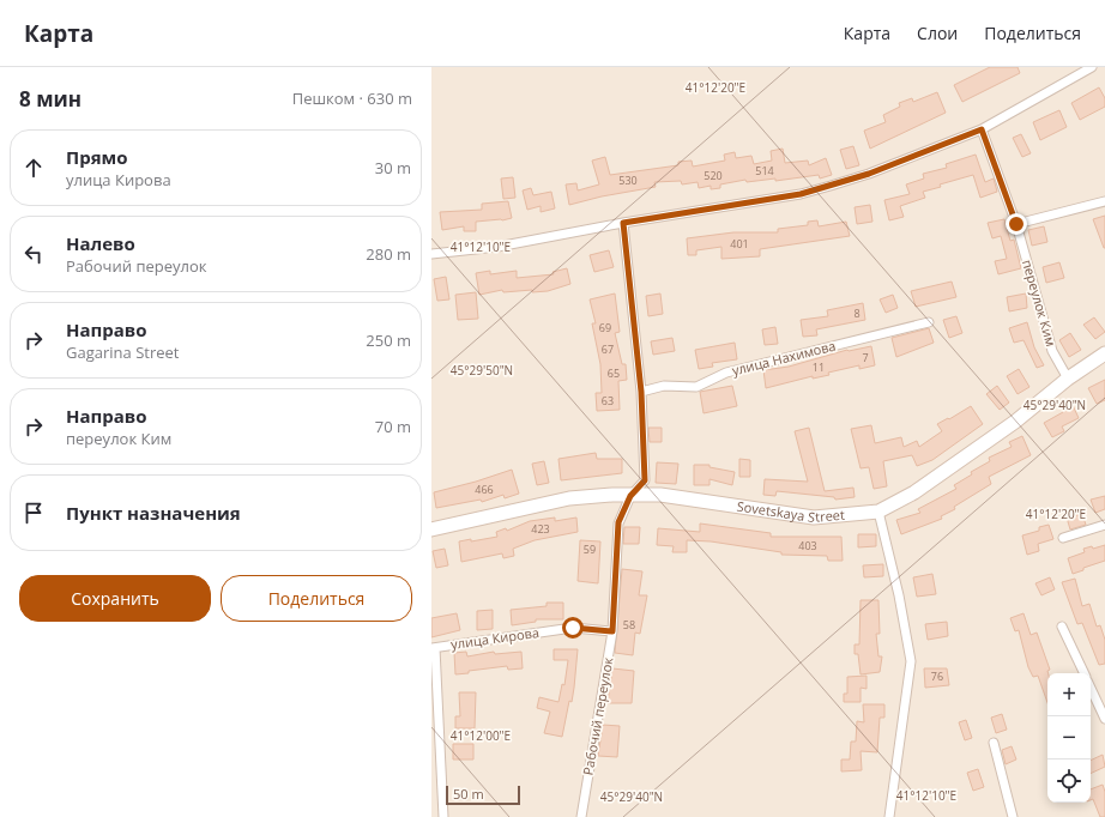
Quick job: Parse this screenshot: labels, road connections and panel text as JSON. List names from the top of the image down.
{
  "streets": {
    "street": [
      "переулок Ким",
      "улица Нахимова",
      "Sovetskaya Street",
      "улица Кирова",
      "Рабочий переулок"
    ]
  },
  "crossings": [
    ["переулок Ким", "Sovetskaya Street"],
    ["улица Нахимова", "Рабочий переулок"],
    ["Sovetskaya Street", "Рабочий переулок"],
    ["улица Кирова", "Рабочий переулок"]
  ],
  "house_numbers": [
    "514",
    "520",
    "530",
    "401",
    "8",
    "69",
    "67",
    "7",
    "11",
    "65",
    "63",
    "466",
    "423",
    "403",
    "59",
    "58",
    "76"
  ],
  "scale_bar": "50 m",
  "page": {
    "header": "Карта",
    "nav": ["Карта", "Слои", "Поделиться"],
    "heading": ["8 мин", "Пешком · 630 m"],
    "list": [
      ["Прямо", "улица Кирова", "30 m"],
      ["Налево", "Рабочий переулок", "280 m"],
      ["Направо", "Gagarina Street", "250 m"],
      ["Направо", "переулок Ким", "70 m"],
      "Пункт назначения"
    ],
    "buttons": ["Сохранить", "Поделиться"],
    "map_buttons": ["+", "−"],
    "scale": "50 m"
  },
  "coordinates": [
    "41°12'20\"E",
    "41°12'10\"E",
    "45°29'50\"N",
    "45°29'40\"N",
    "41°12'00\"E"
  ]
}
